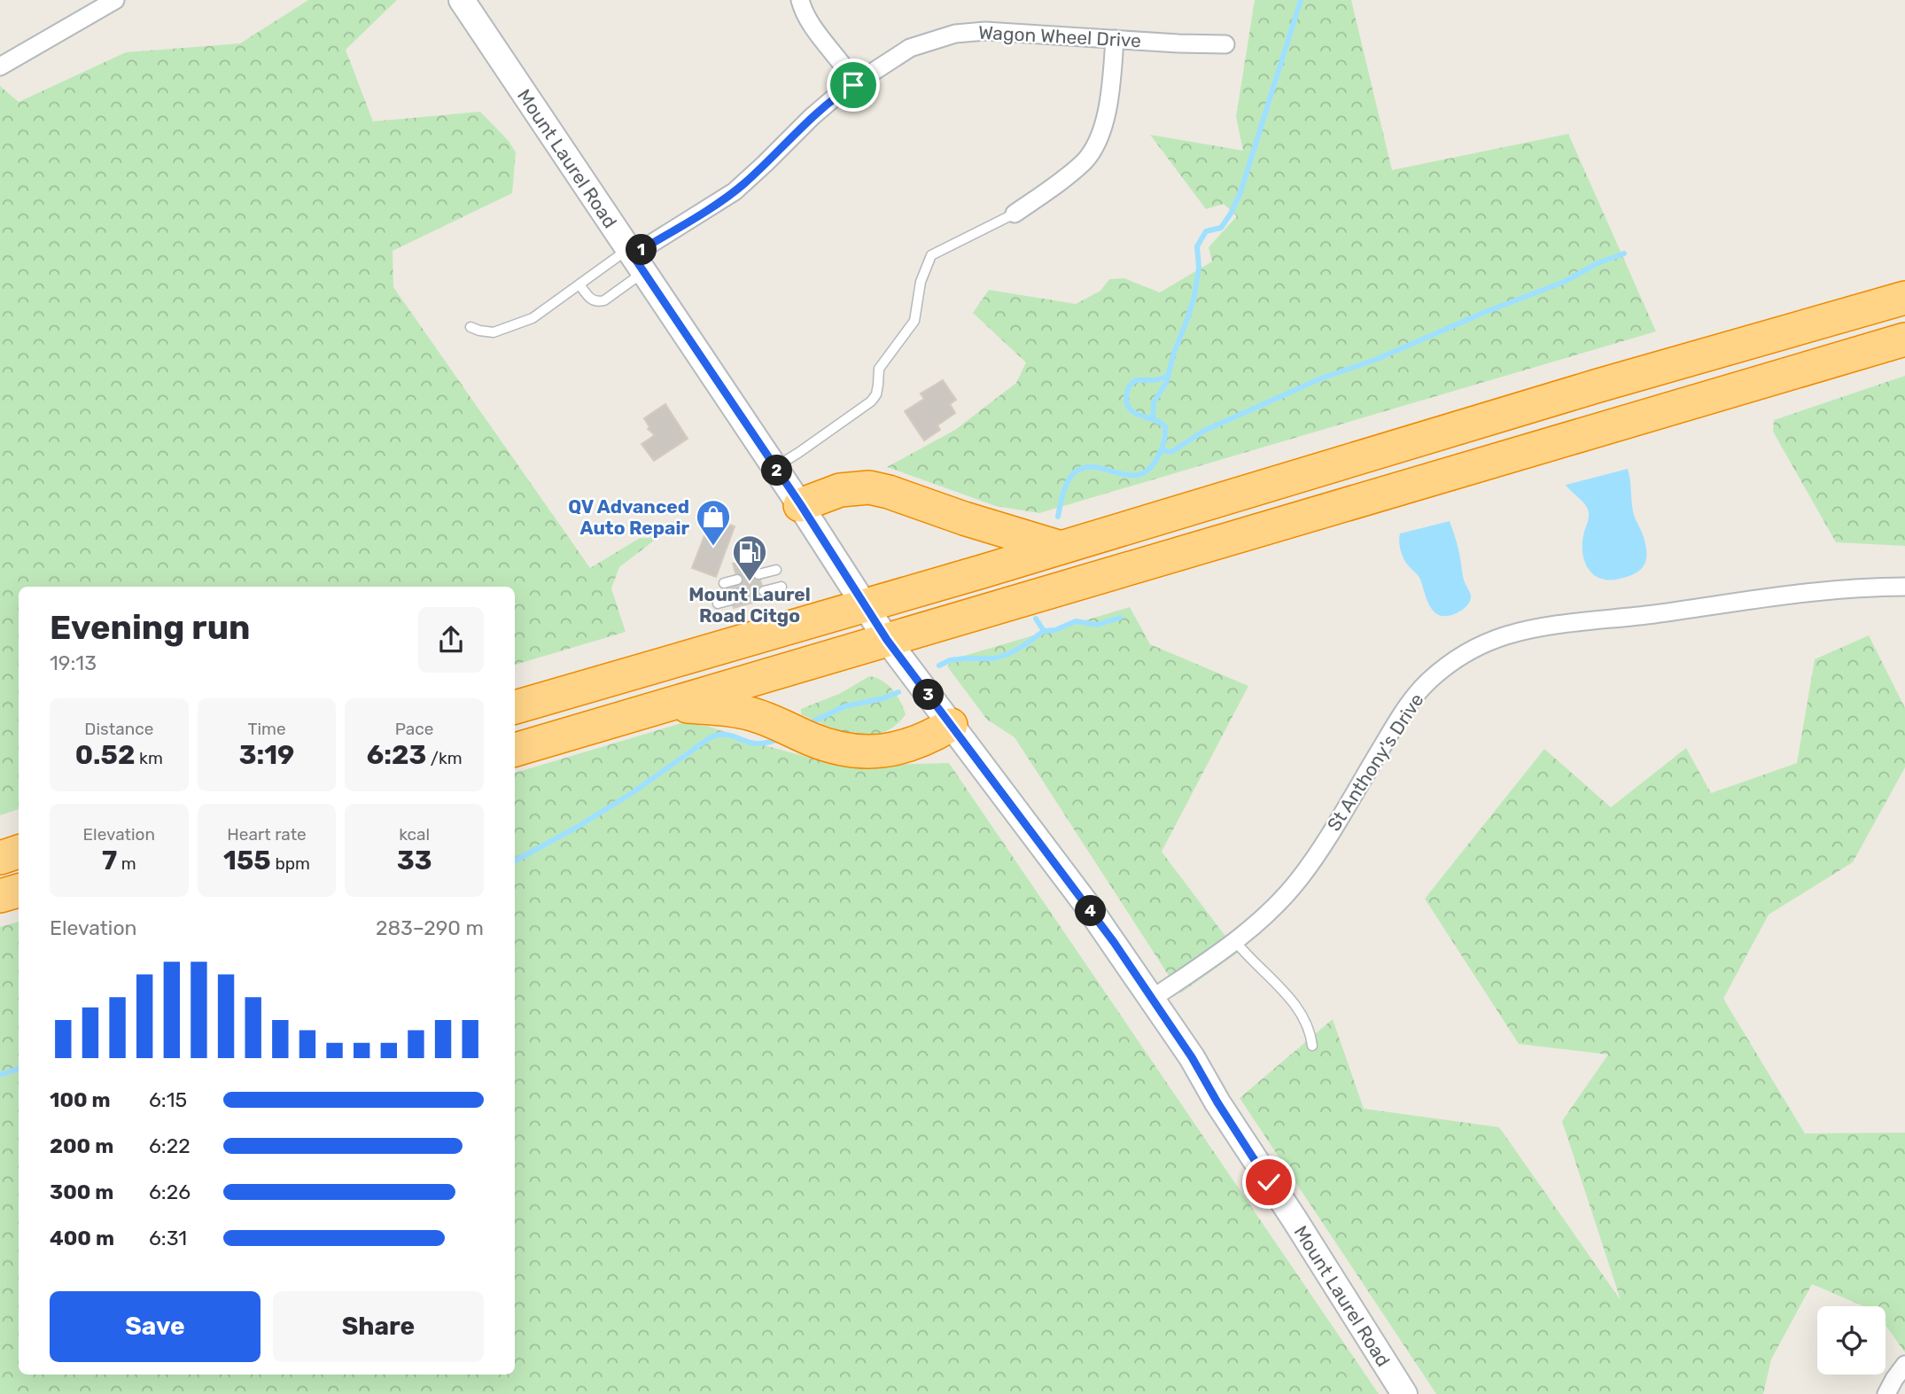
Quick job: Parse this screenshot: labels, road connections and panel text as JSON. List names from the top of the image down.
{
  "streets": {
    "main road": ["Mount Laurel Road"],
    "street": ["Wagon Wheel Drive", "St Anthony's Drive"]
  },
  "crossings": [
    ["Wagon Wheel Drive", "Mount Laurel Road"],
    ["Mount Laurel Road", "St Anthony's Drive"]
  ],
  "places": {
    "shop": ["QV Advanced Auto Repair"],
    "fuel station": ["Mount Laurel Road Citgo"]
  },
  "page": {
    "pins": [
      "1",
      "2",
      "3",
      "4"
    ],
    "heading": ["Evening run", "19:13"],
    "stats": [
      ["Distance", "0.52 km"],
      ["Time", "3:19"],
      ["Pace", "6:23 /km"],
      ["Elevation", "7 m"],
      ["Heart rate", "155 bpm"],
      ["kcal", "33"]
    ],
    "chart": ["Elevation", "283–290 m"],
    "list": [
      {
        "name": "100 m",
        "note": "6:15"
      },
      {
        "name": "200 m",
        "note": "6:22"
      },
      {
        "name": "300 m",
        "note": "6:26"
      },
      {
        "name": "400 m",
        "note": "6:31"
      }
    ],
    "buttons": ["Save", "Share"]
  }
}
